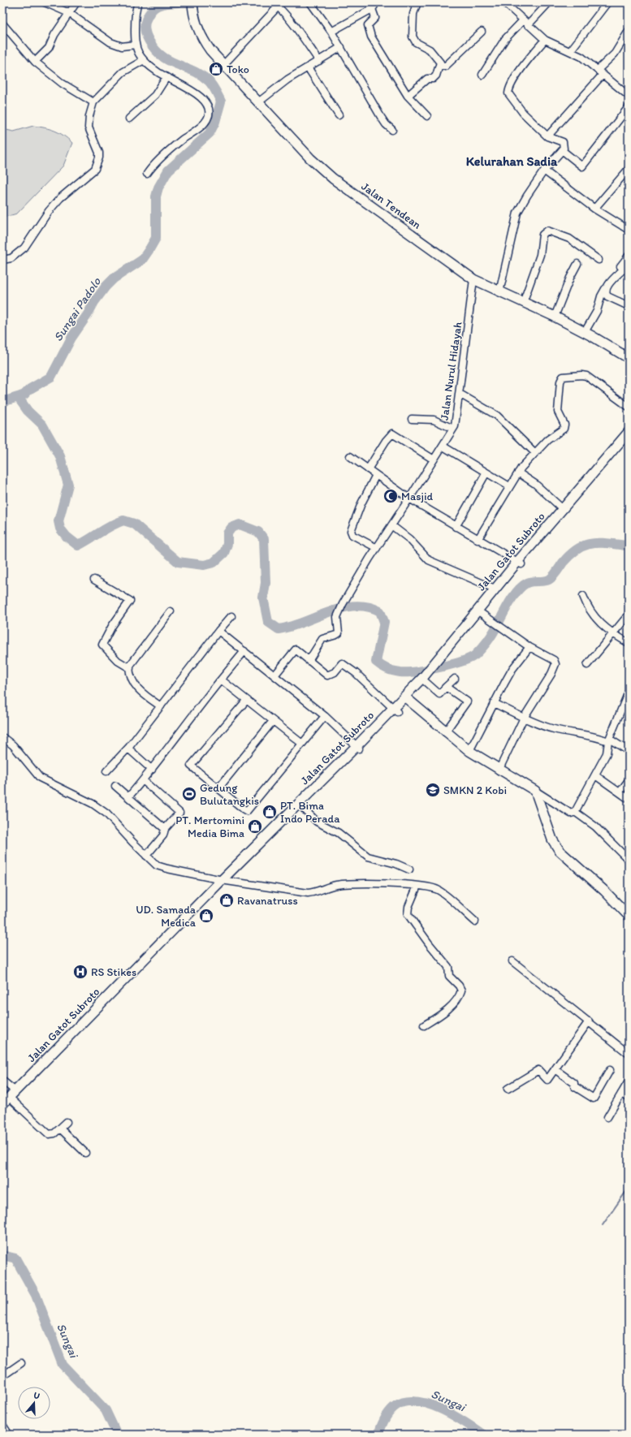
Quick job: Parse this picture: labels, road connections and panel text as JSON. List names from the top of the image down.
{
  "streets": {
    "street": ["Jalan Tendean", "Jalan Nurul Hidayah", "Jalan Gatot Subroto"]
  },
  "crossings": [
    ["Jalan Tendean", "Jalan Nurul Hidayah"]
  ],
  "districts": ["Kelurahan Sadia"],
  "water": ["Sungai Padolo", "Sungai"],
  "places": {
    "shop": [
      "Toko",
      "PT. Bima Indo Perada",
      "PT. Mertomini Media Bima",
      "Ravanatruss",
      "UD. Samada Medica"
    ],
    "mosque": ["Masjid"],
    "school or university": ["SMKN 2 Kobi"],
    "sports": ["Gedung Bulutangkis"],
    "hospital": ["RS Stikes"]
  },
  "north": "top"
}
